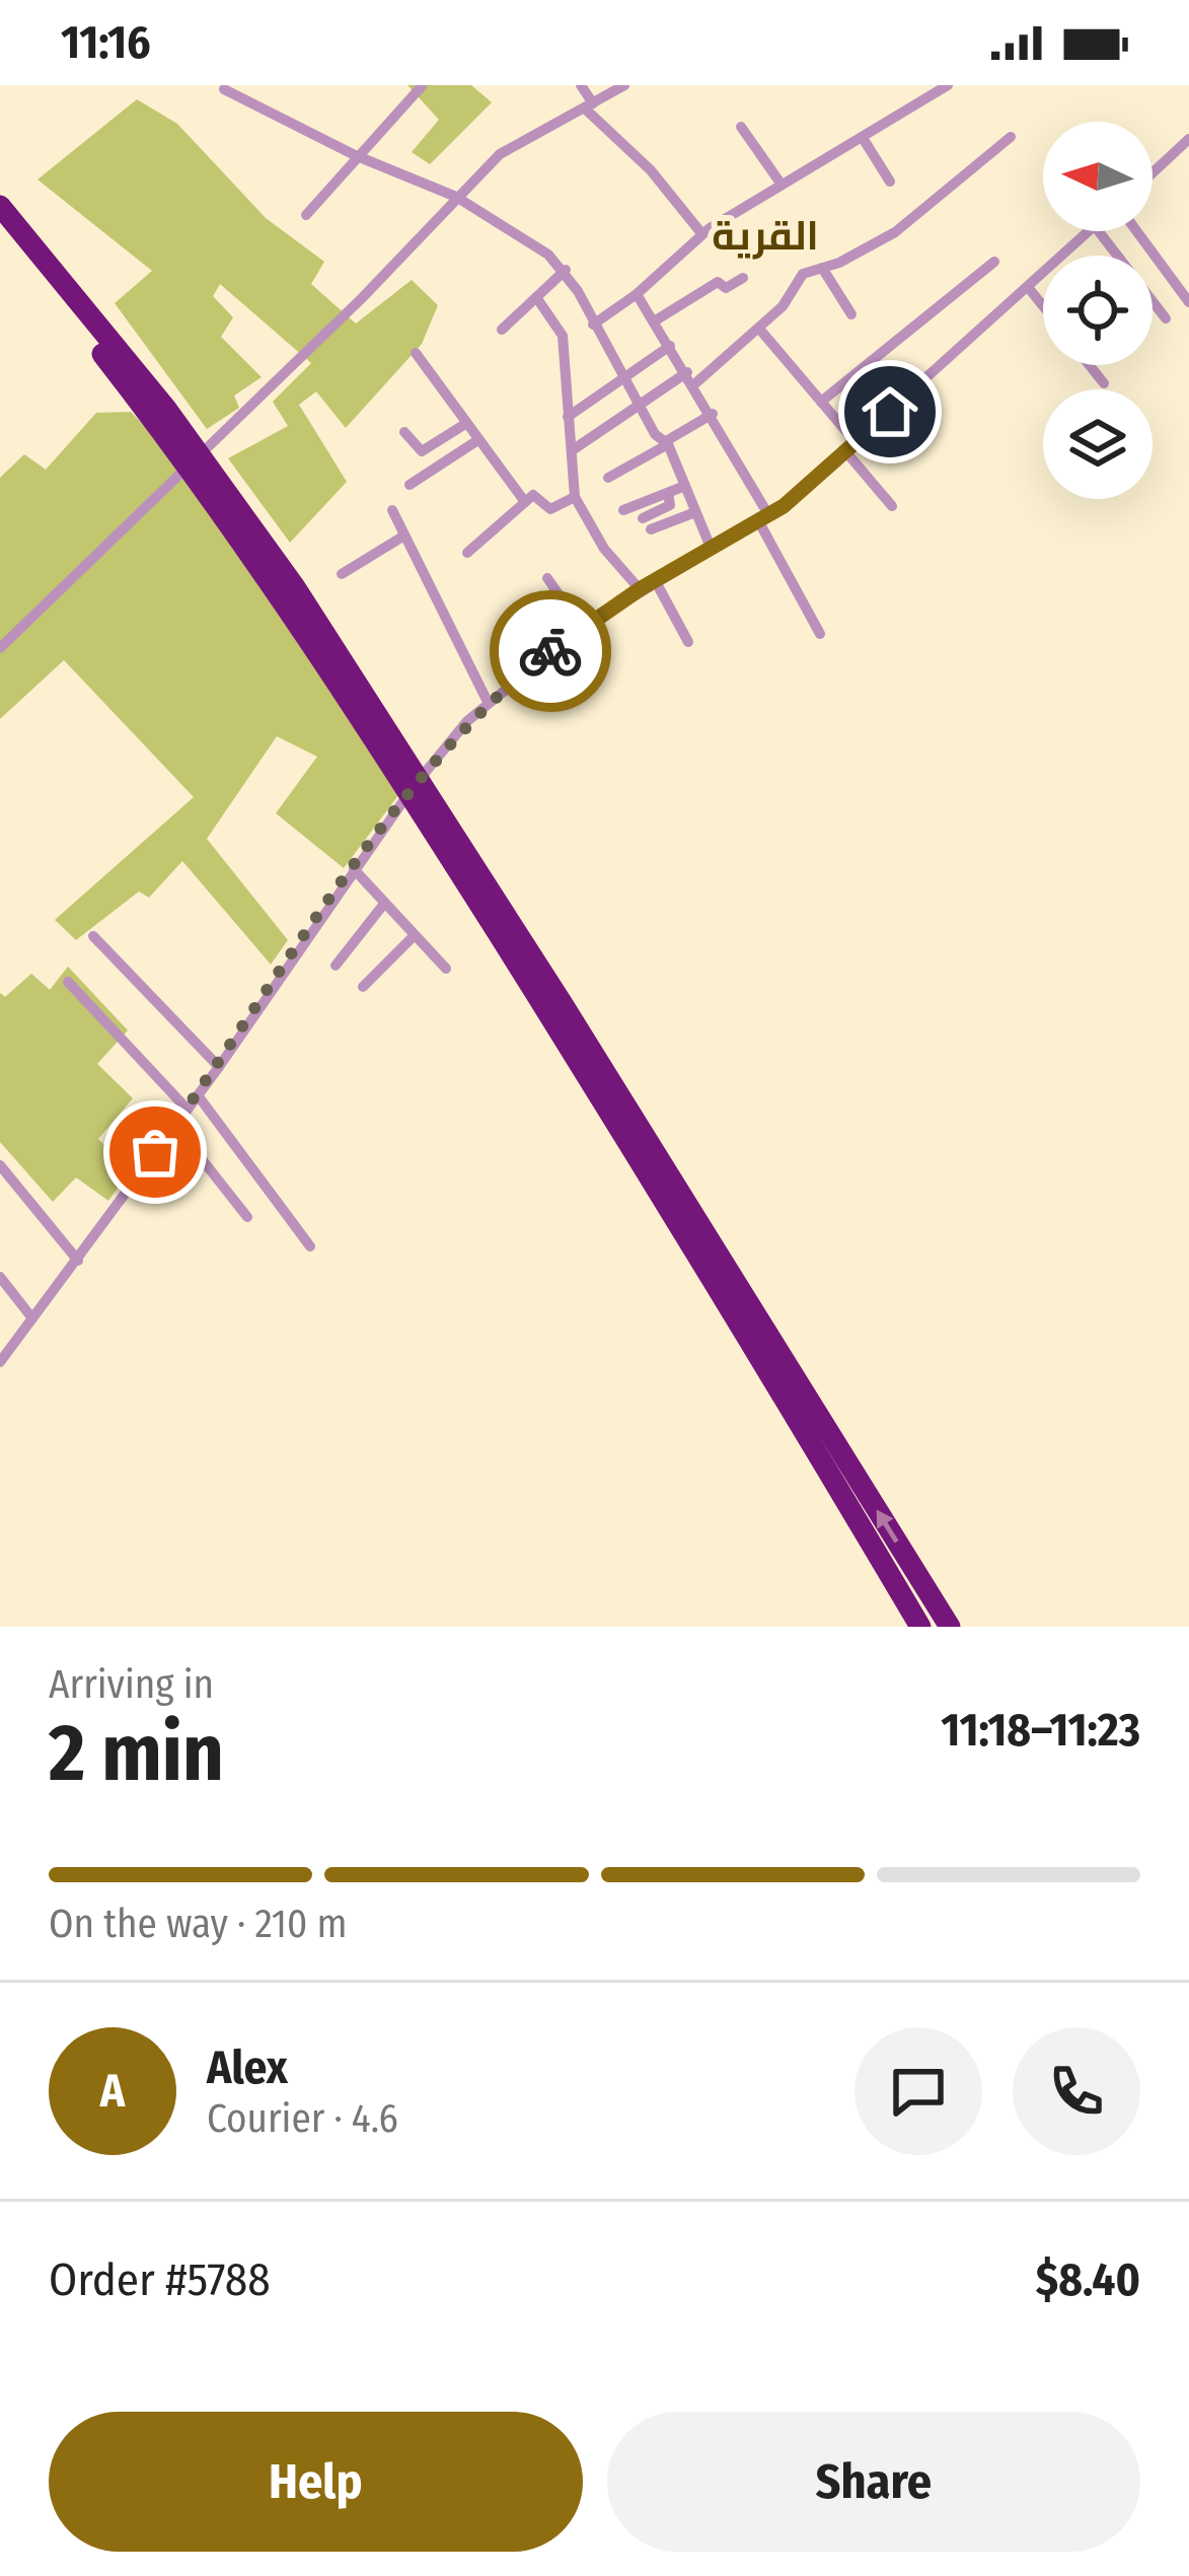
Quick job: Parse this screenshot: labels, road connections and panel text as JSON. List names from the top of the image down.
{
  "districts": ["القرية"],
  "north": "left",
  "page": {
    "status": "11:16",
    "heading": ["2 min", "Arriving in", "11:18–11:23"],
    "panel": [
      "Alex",
      "Courier · 4.6",
      "Order #5788",
      "$8.40"
    ],
    "bar": "On the way · 210 m",
    "round": "A",
    "buttons": ["Help", "Share"]
  }
}
